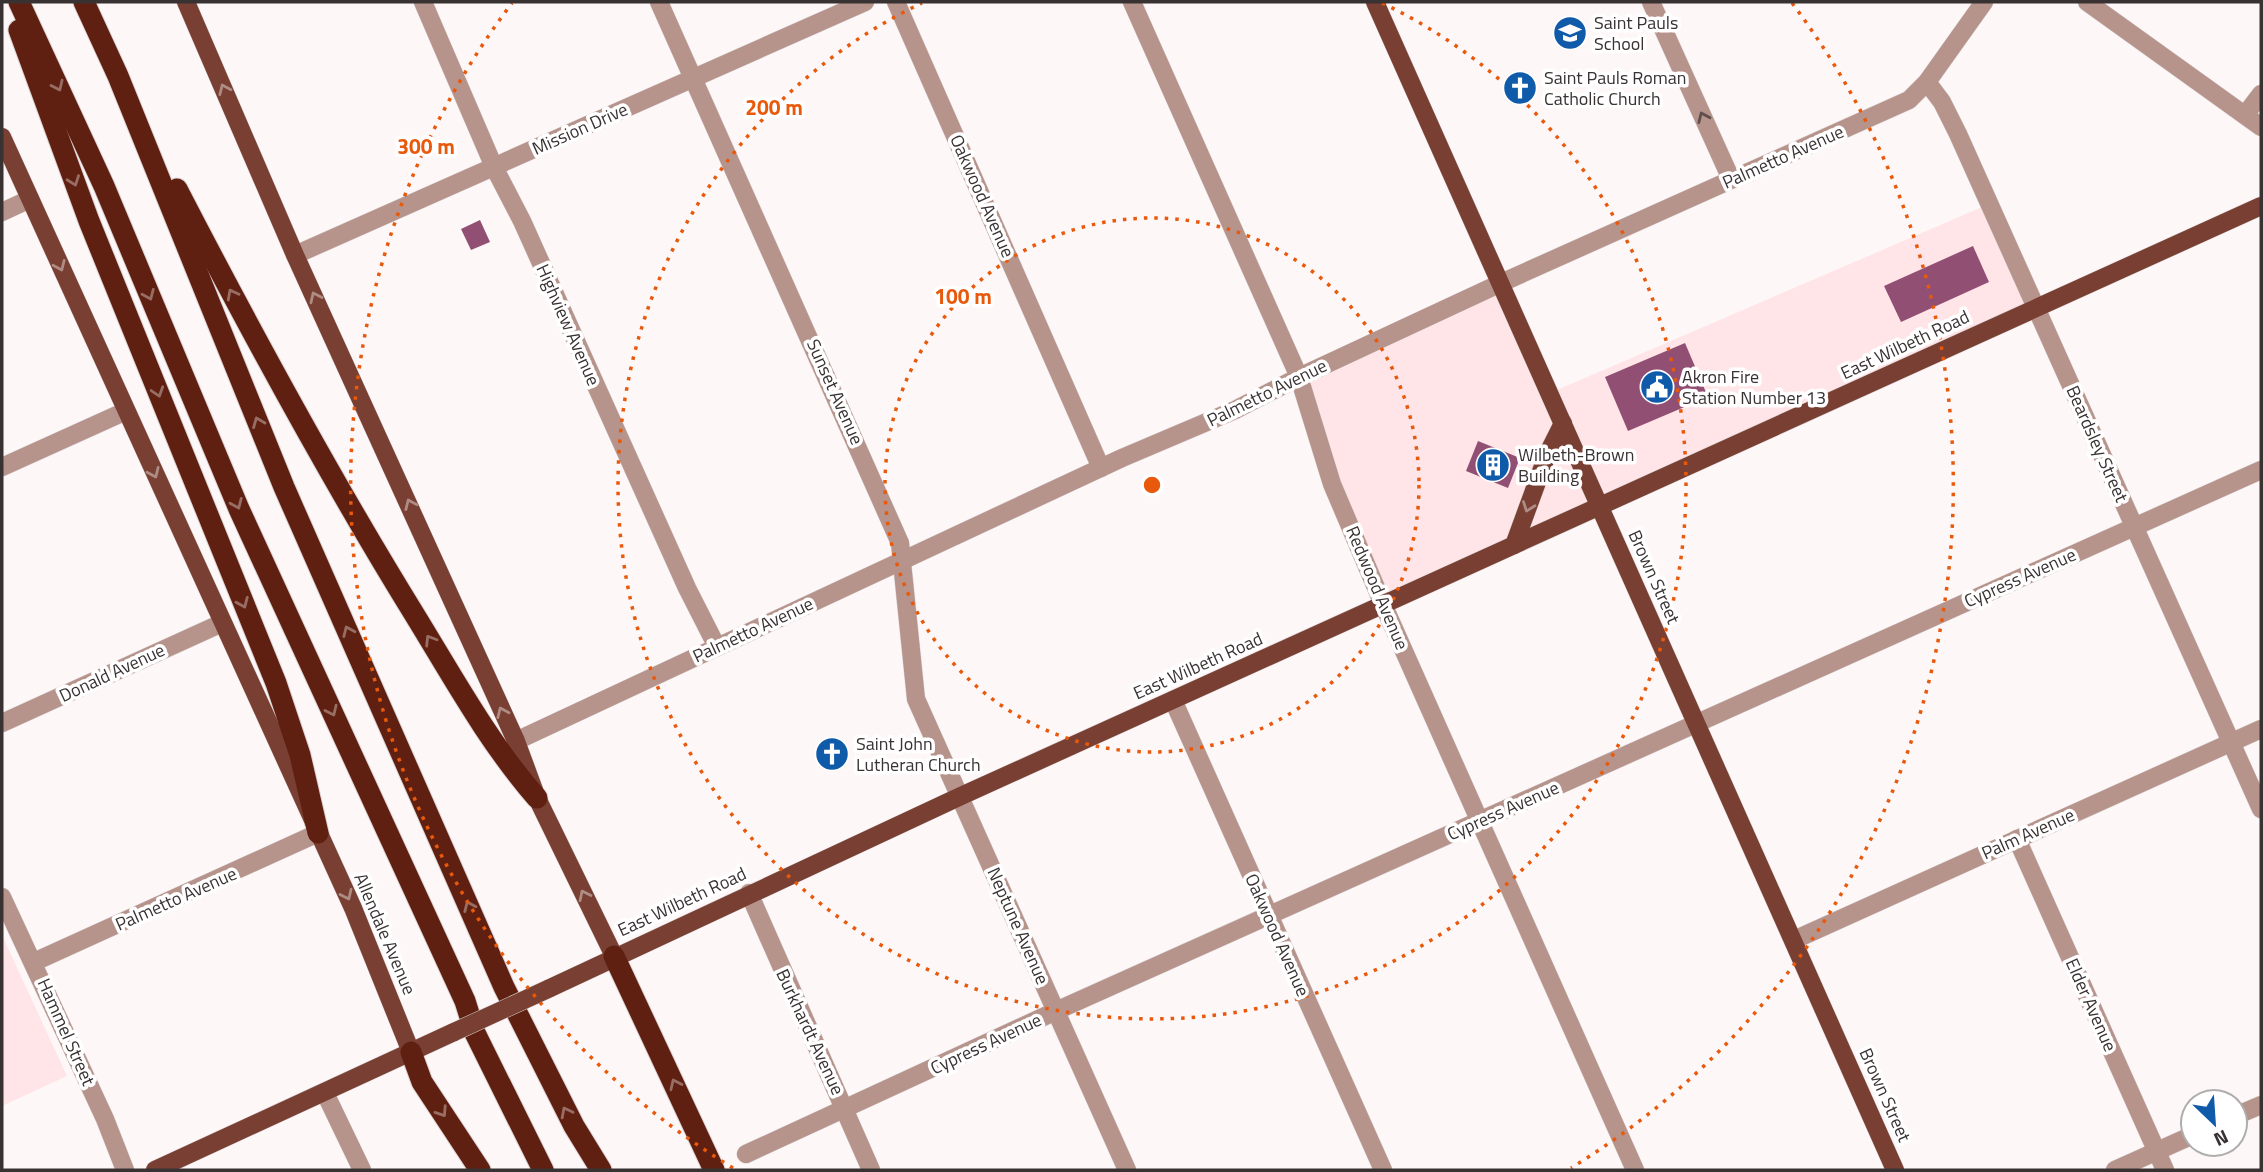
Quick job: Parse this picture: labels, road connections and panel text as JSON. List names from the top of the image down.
{
  "streets": {
    "main road": ["East Wilbeth Road", "Brown Street", "Allendale Avenue"],
    "street": [
      "Mission Drive",
      "Palmetto Avenue",
      "Oakwood Avenue",
      "Highview Avenue",
      "Sunset Avenue",
      "Beardsley Street",
      "Cypress Avenue",
      "Redwood Avenue",
      "Donald Avenue",
      "Palm Avenue",
      "Neptune Avenue",
      "Elder Avenue",
      "Hammel Street",
      "Burkhardt Avenue"
    ]
  },
  "crossings": [
    ["Mission Drive", "Highview Avenue"],
    ["Mission Drive", "Sunset Avenue"],
    ["Palmetto Avenue", "Oakwood Avenue"],
    ["Palmetto Avenue", "Highview Avenue"],
    ["Palmetto Avenue", "Sunset Avenue"],
    ["Palmetto Avenue", "Beardsley Street"],
    ["Palmetto Avenue", "Brown Street"],
    ["Palmetto Avenue", "Redwood Avenue"],
    ["Palmetto Avenue", "Allendale Avenue"],
    ["Palmetto Avenue", "Hammel Street"],
    ["Oakwood Avenue", "East Wilbeth Road"],
    ["Oakwood Avenue", "Cypress Avenue"],
    ["East Wilbeth Road", "Sunset Avenue"],
    ["East Wilbeth Road", "Beardsley Street"],
    ["East Wilbeth Road", "Brown Street"],
    ["East Wilbeth Road", "Redwood Avenue"],
    ["East Wilbeth Road", "Neptune Avenue"],
    ["East Wilbeth Road", "Allendale Avenue"],
    ["East Wilbeth Road", "Burkhardt Avenue"],
    ["Sunset Avenue", "Neptune Avenue"],
    ["Beardsley Street", "Cypress Avenue"],
    ["Beardsley Street", "Palm Avenue"],
    ["Brown Street", "Cypress Avenue"],
    ["Brown Street", "Palm Avenue"],
    ["Cypress Avenue", "Redwood Avenue"],
    ["Cypress Avenue", "Neptune Avenue"],
    ["Cypress Avenue", "Burkhardt Avenue"],
    ["Donald Avenue", "Allendale Avenue"],
    ["Palm Avenue", "Elder Avenue"]
  ],
  "one_way": ["Allendale Avenue"],
  "places": {
    "school or university": ["Saint Pauls School"],
    "church": ["Saint Pauls Roman Catholic Church", "Saint John Lutheran Church"],
    "public building": ["Akron Fire Station Number 13"],
    "building": ["Wilbeth-Brown Building"]
  },
  "north": "bottom right",
  "rings": ["200 m", "300 m", "100 m"]
}
